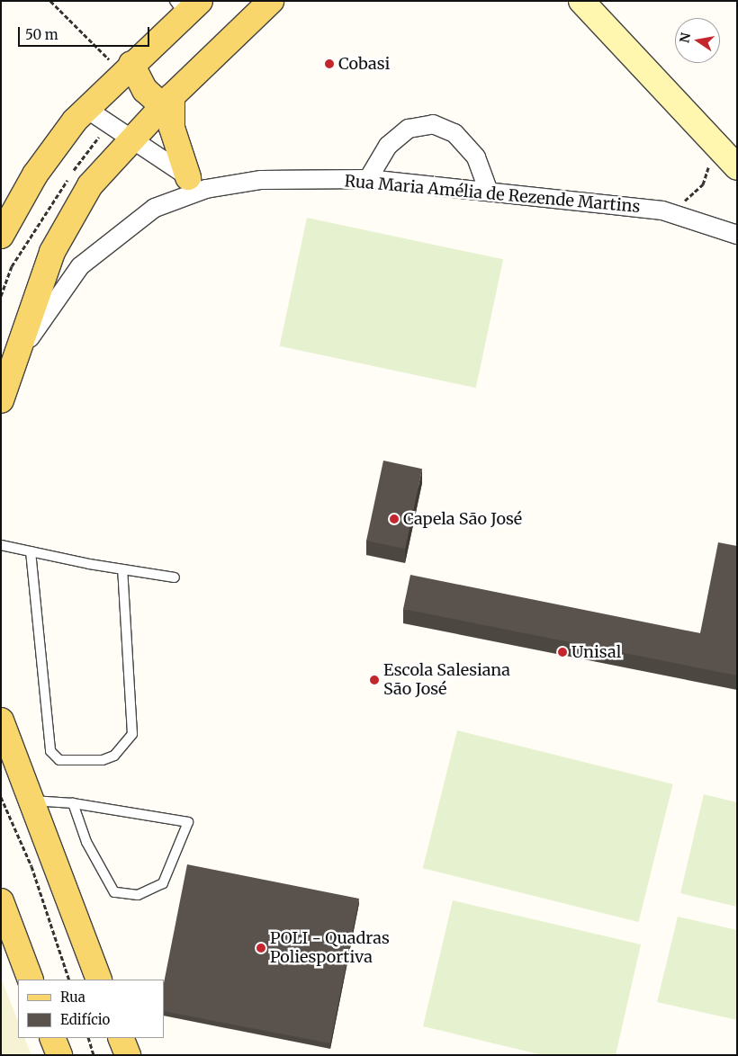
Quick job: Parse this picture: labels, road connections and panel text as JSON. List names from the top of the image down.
{
  "streets": {
    "street": ["Rua Maria Amélia de Rezende Martins"]
  },
  "places": [
    "Cobasi",
    "Capela São José",
    "Unisal",
    "Escola Salesiana São José",
    "POLI - Quadras Poliesportiva"
  ],
  "legend": ["Rua", "Edifício"],
  "scale_bar": "50 m",
  "north": "left"
}
